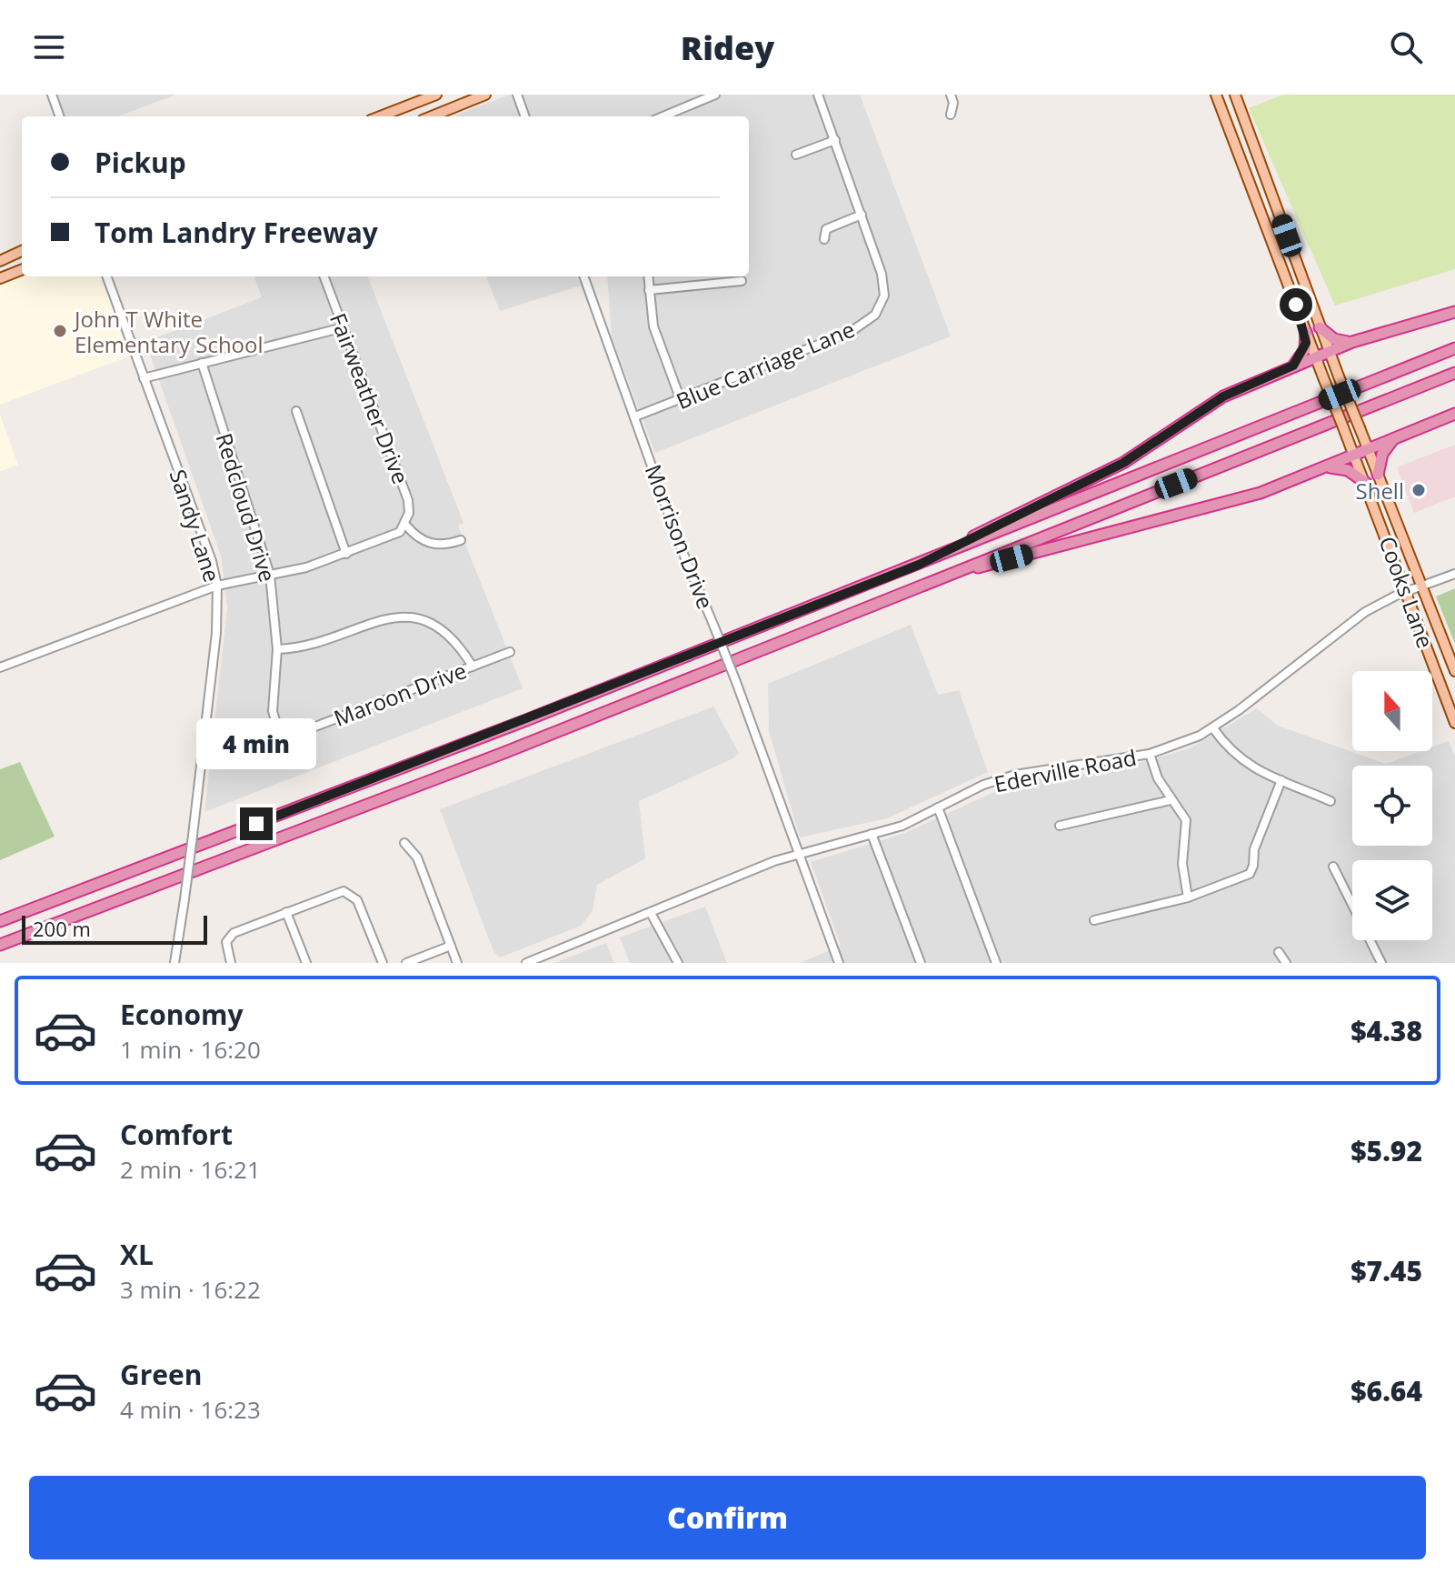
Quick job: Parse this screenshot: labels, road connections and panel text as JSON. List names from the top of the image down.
{
  "streets": {
    "main road": ["Cooks Lane"],
    "street": [
      "Blue Carriage Lane",
      "Fairweather Drive",
      "Redcloud Drive",
      "Sandy Lane",
      "Morrison Drive",
      "Maroon Drive",
      "Ederville Road"
    ]
  },
  "crossings": [
    ["Blue Carriage Lane", "Morrison Drive"],
    ["Redcloud Drive", "Maroon Drive"],
    ["Morrison Drive", "Ederville Road"],
    ["Cooks Lane", "Ederville Road"]
  ],
  "places": ["John T White Elementary School", "Shell"],
  "scale_bar": "200 m",
  "north": "top",
  "page": {
    "header": "Ridey",
    "banner": ["Pickup", "Tom Landry Freeway"],
    "bubble": "4 min",
    "scale": "200 m",
    "list": [
      {
        "name": "Economy",
        "note": "1 min · 16:20",
        "value": "$4.38"
      },
      {
        "name": "Comfort",
        "note": "2 min · 16:21",
        "value": "$5.92"
      },
      {
        "name": "XL",
        "note": "3 min · 16:22",
        "value": "$7.45"
      },
      {
        "name": "Green",
        "note": "4 min · 16:23",
        "value": "$6.64"
      }
    ],
    "buttons": "Confirm"
  }
}
